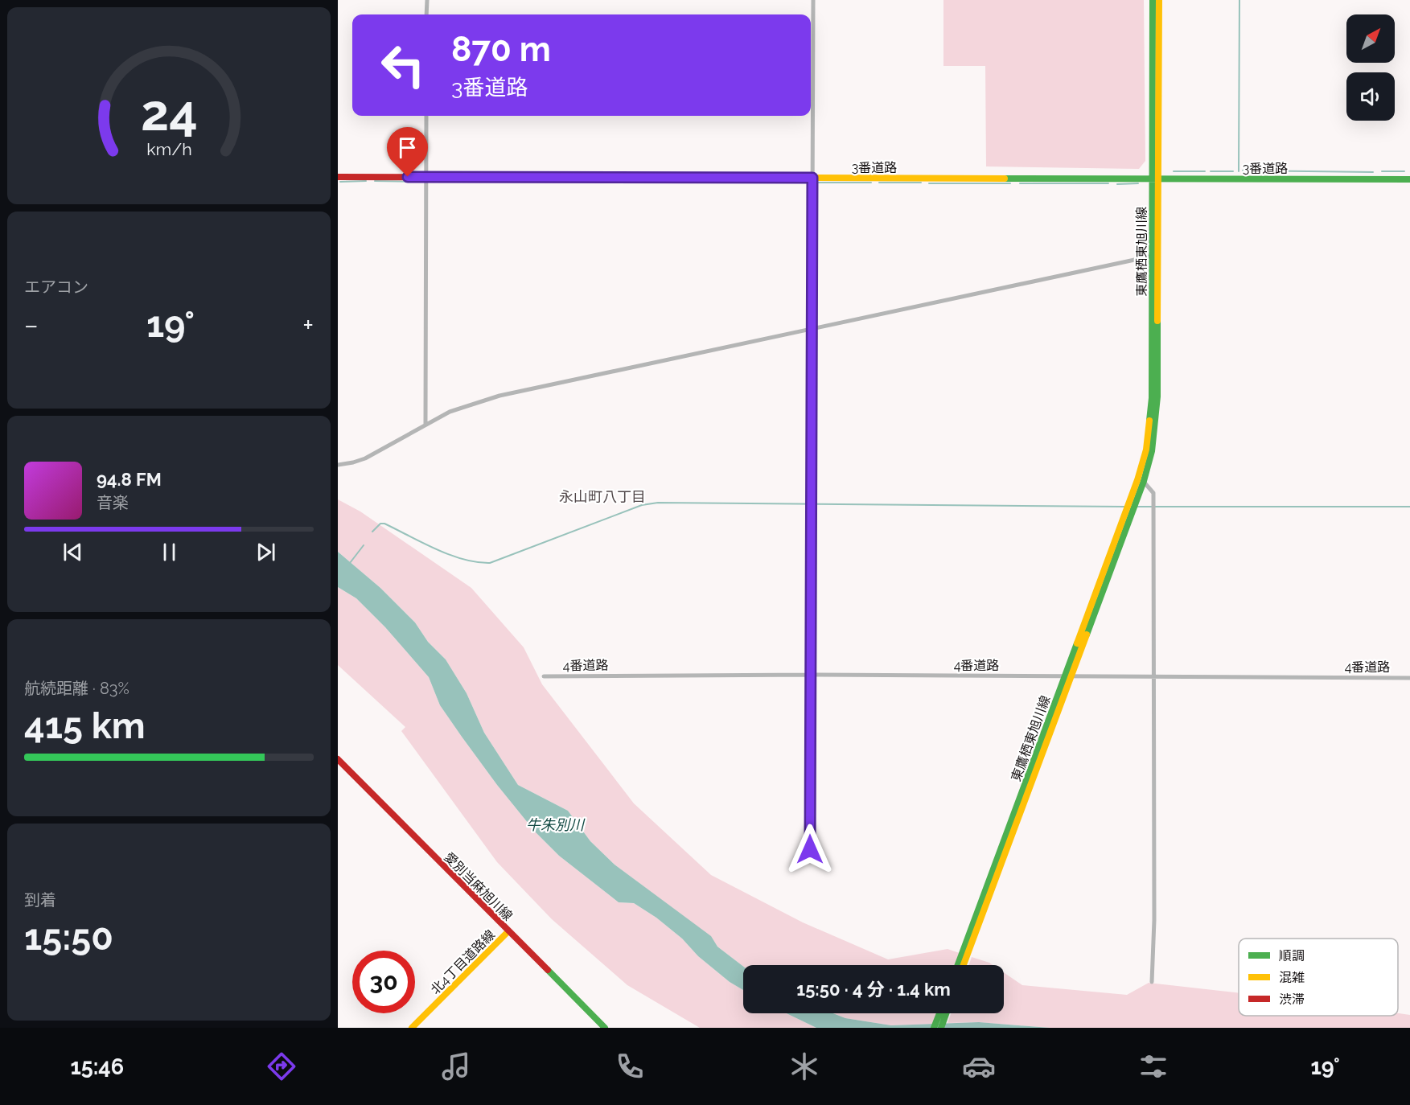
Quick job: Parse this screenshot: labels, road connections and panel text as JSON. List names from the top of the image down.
{
  "streets": {
    "main road": [
      "3番道路",
      "東鷹栖東旭川線",
      "愛別当麻旭川線",
      "北4丁目道路線"
    ],
    "street": ["4番道路"]
  },
  "crossings": [
    ["3番道路", "東鷹栖東旭川線"],
    ["東鷹栖東旭川線", "4番道路"],
    ["愛別当麻旭川線", "北4丁目道路線"]
  ],
  "districts": ["永山町八丁目"],
  "water": ["牛朱別川"],
  "legend": ["順調", "混雑", "渋滞"],
  "north": "top right",
  "page": {
    "turn": ["870 m", "3番道路"],
    "tile": [
      "エアコン",
      ["航続距離 · 83%", "415 km"],
      ["到着", "15:50"]
    ],
    "heat": ["−", "19°", "+"],
    "song": ["94.8 FM", "音楽"],
    "limit": "30",
    "trip": "15:50 · 4 分 · 1.4 km",
    "tabs": ["15:46", "19°"],
    "gauge": ["24", "km/h"]
  }
}
